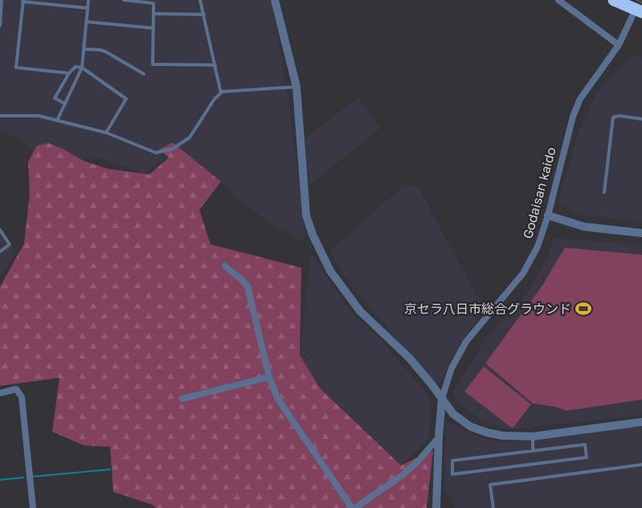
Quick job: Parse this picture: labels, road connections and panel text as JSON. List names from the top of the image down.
{
  "streets": {
    "street": ["Godaisan kaido"]
  },
  "places": {
    "sports": ["京セラ八日市総合グラウンド"]
  }
}
